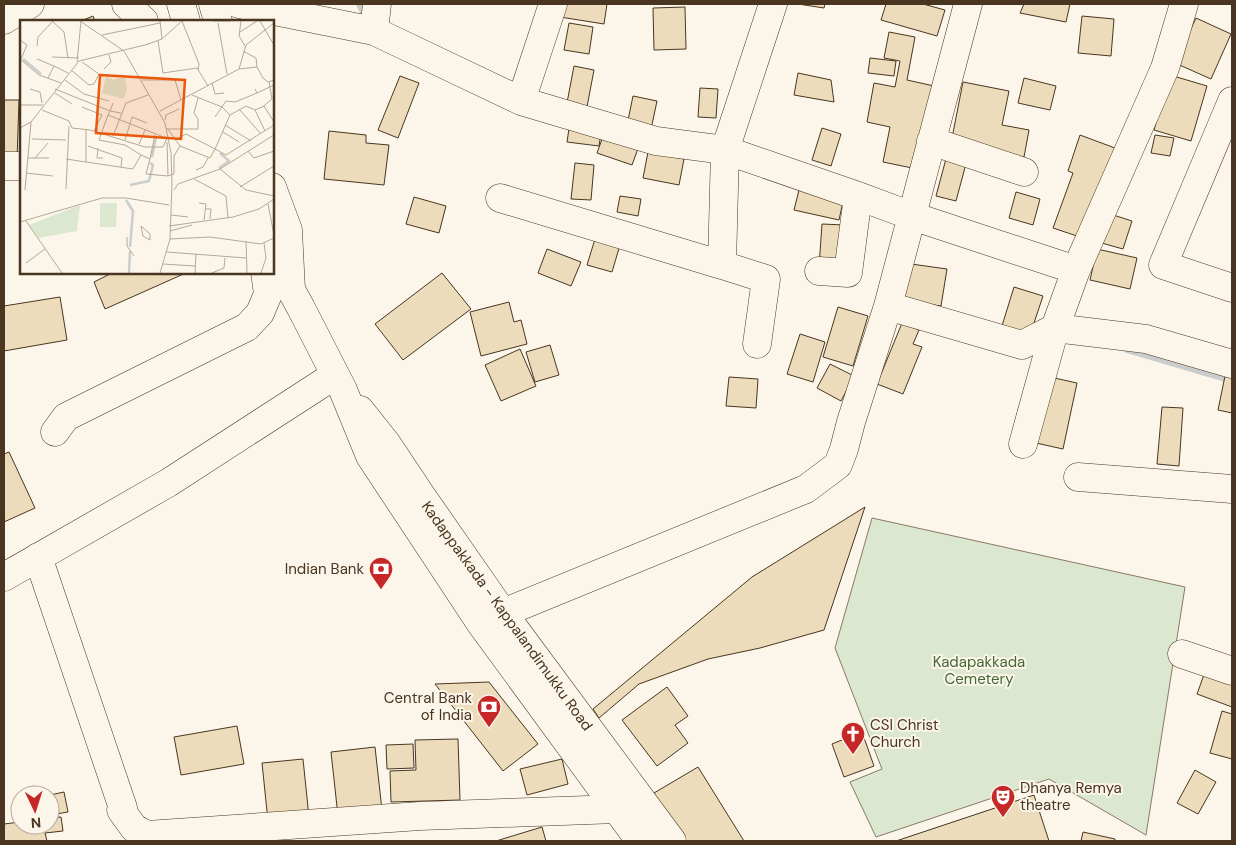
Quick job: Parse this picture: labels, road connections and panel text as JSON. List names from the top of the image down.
{
  "streets": {
    "street": ["Kadappakkada - Kappalandimukku Road"]
  },
  "parks": ["Kadapakkada Cemetery"],
  "places": {
    "bank": ["Indian Bank", "Central Bank of India"],
    "church": ["CSI Christ Church"],
    "theatre": ["Dhanya Remya theatre"]
  },
  "north": "bottom"
}
